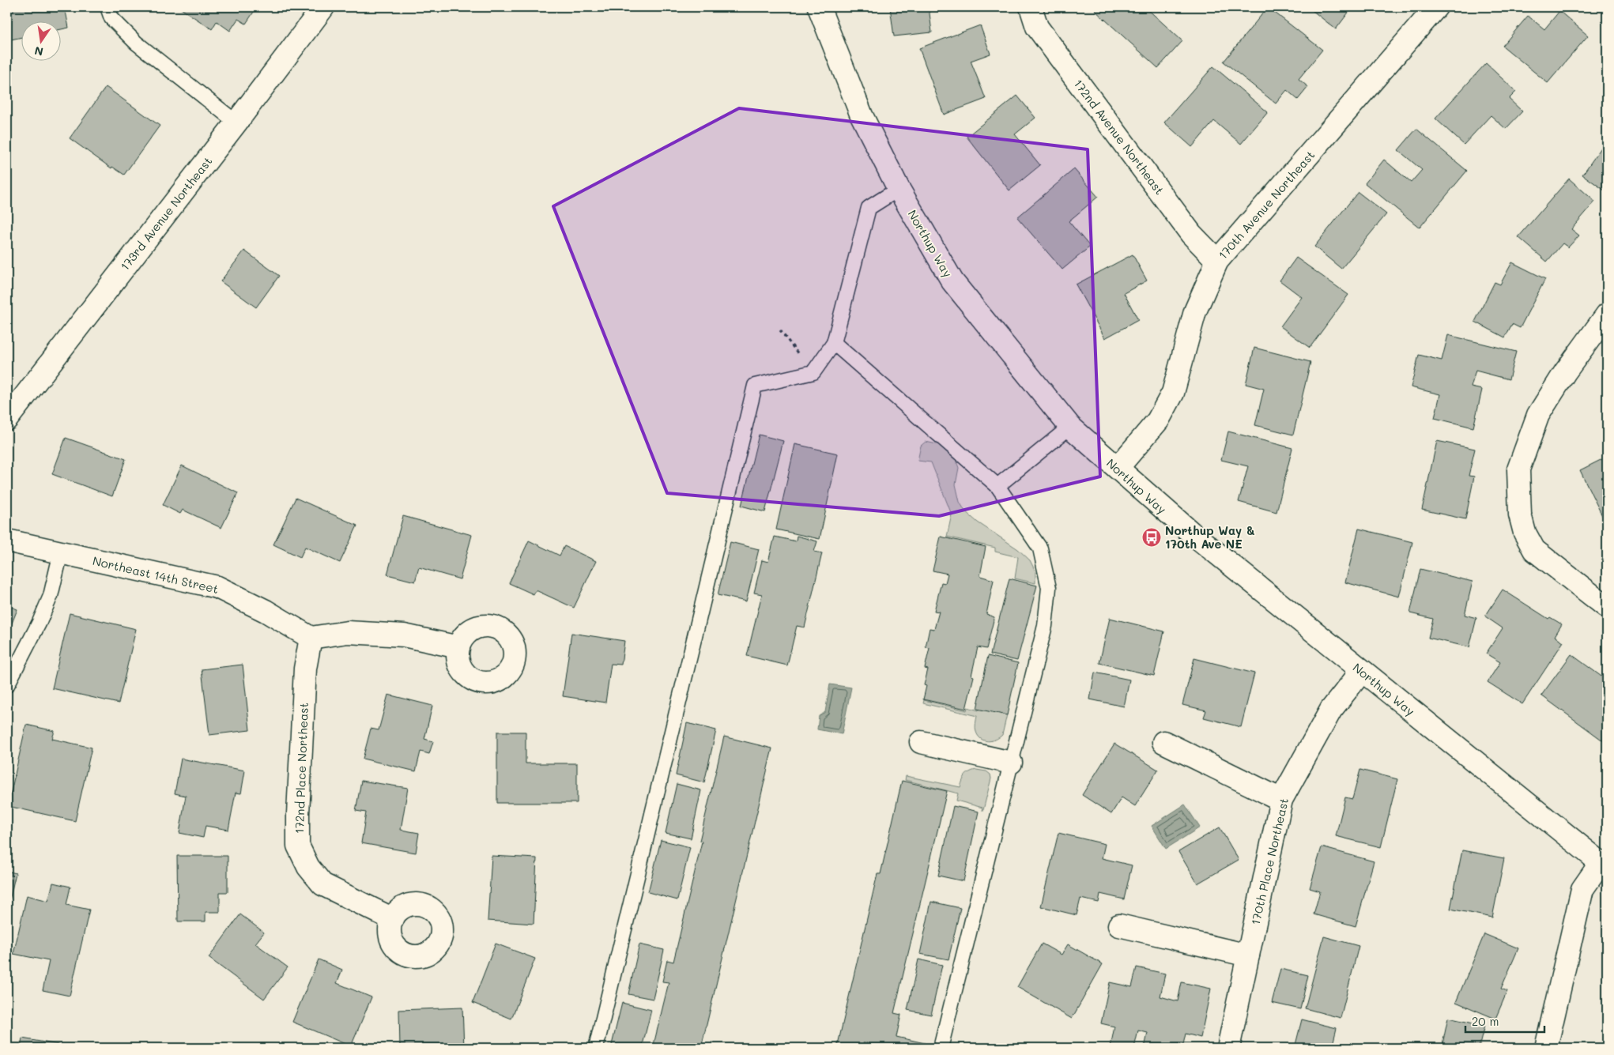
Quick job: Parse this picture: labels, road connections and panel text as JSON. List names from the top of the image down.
{
  "streets": {
    "street": [
      "172nd Avenue Northeast",
      "170th Avenue Northeast",
      "173rd Avenue Northeast",
      "Northup Way",
      "Northeast 14th Street",
      "172nd Place Northeast",
      "170th Place Northeast"
    ]
  },
  "crossings": [
    ["172nd Avenue Northeast", "170th Avenue Northeast"],
    ["170th Avenue Northeast", "Northup Way"],
    ["Northup Way", "170th Place Northeast"],
    ["Northeast 14th Street", "172nd Place Northeast"]
  ],
  "places": {
    "bus stop": ["Northup Way & 170th Ave NE"]
  },
  "scale_bar": "20 m",
  "north": "bottom"
}
